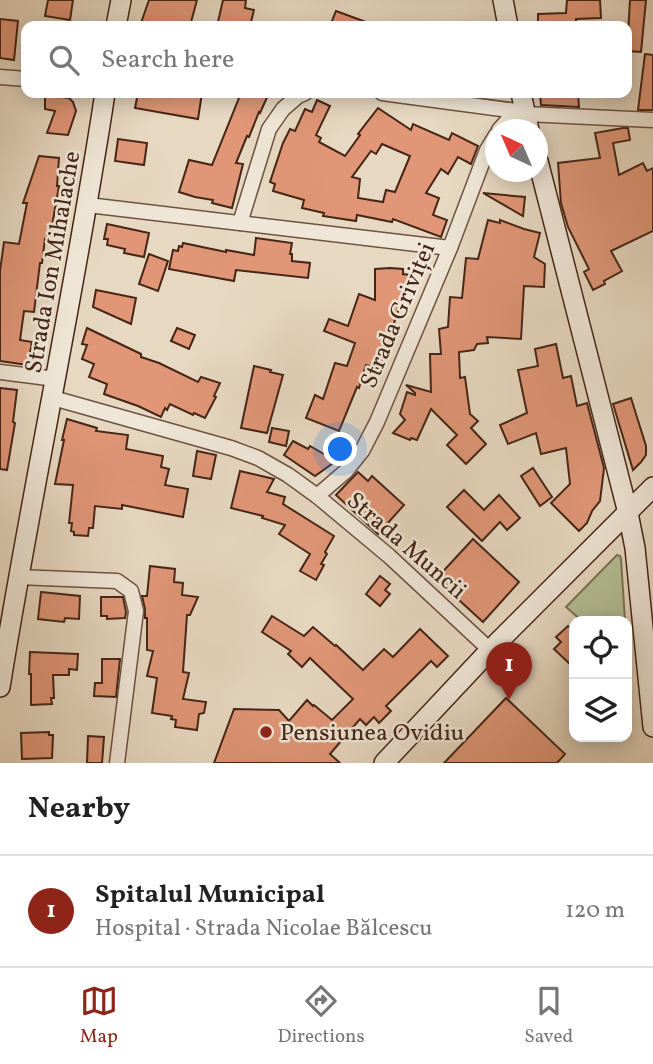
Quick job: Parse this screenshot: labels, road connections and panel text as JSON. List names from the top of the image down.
{
  "streets": {
    "street": ["Strada Ion Mihalache", "Strada Griviței", "Strada Muncii"]
  },
  "crossings": [
    ["Strada Ion Mihalache", "Strada Muncii"],
    ["Strada Griviței", "Strada Muncii"]
  ],
  "places": ["Pensiunea Ovidiu"],
  "north": "top left",
  "page": {
    "search": "Search here",
    "pins": "1",
    "heading": "Nearby",
    "list": [
      {
        "mark": "1",
        "name": "Spitalul Municipal",
        "note": "Hospital · Strada Nicolae Bălcescu",
        "value": "120 m"
      }
    ],
    "nav": ["Map", "Directions", "Saved"]
  }
}
